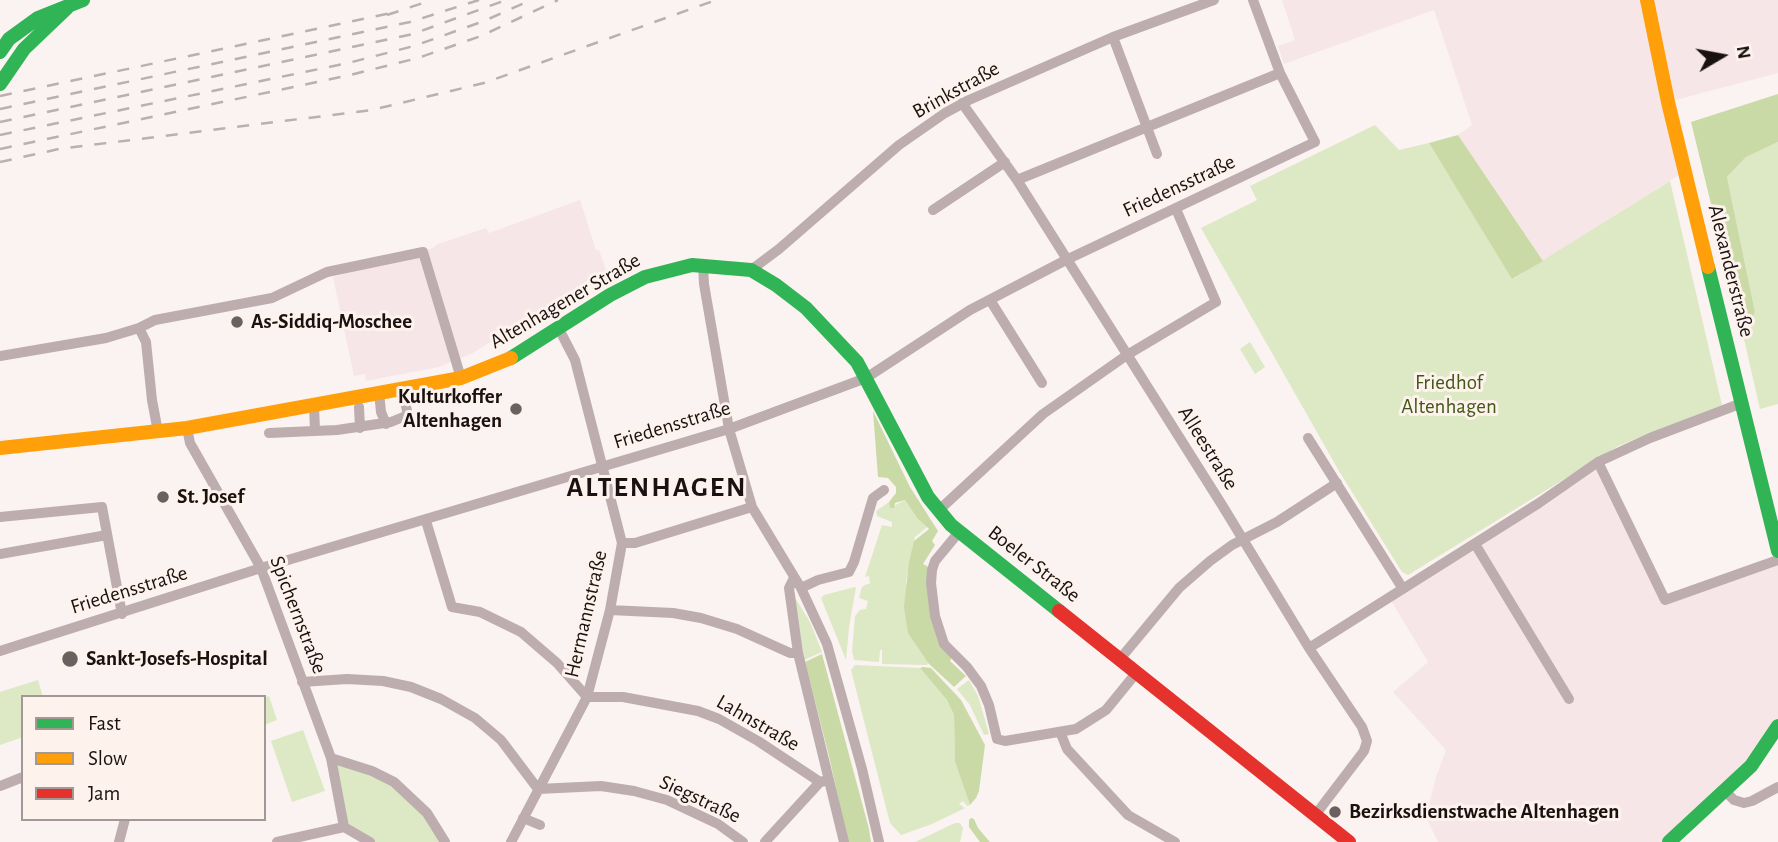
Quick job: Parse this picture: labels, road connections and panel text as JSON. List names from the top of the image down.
{
  "streets": {
    "street": [
      "Brinkstraße",
      "Friedensstraße",
      "Alexanderstraße",
      "Altenhagener Straße",
      "Alleestraße",
      "Boeler Straße",
      "Hermannstraße",
      "Spichernstraße",
      "Lahnstraße",
      "Siegstraße"
    ]
  },
  "crossings": [
    ["Brinkstraße", "Altenhagener Straße"],
    ["Brinkstraße", "Alleestraße"],
    ["Brinkstraße", "Boeler Straße"],
    ["Friedensstraße", "Alleestraße"],
    ["Friedensstraße", "Boeler Straße"],
    ["Friedensstraße", "Hermannstraße"],
    ["Friedensstraße", "Spichernstraße"],
    ["Altenhagener Straße", "Boeler Straße"],
    ["Altenhagener Straße", "Hermannstraße"],
    ["Altenhagener Straße", "Spichernstraße"],
    ["Alleestraße", "Boeler Straße"],
    ["Hermannstraße", "Lahnstraße"],
    ["Hermannstraße", "Siegstraße"]
  ],
  "districts": ["ALTENHAGEN"],
  "parks": ["Friedhof Altenhagen"],
  "places": [
    "As-Siddiq-Moschee",
    "Kulturkoffer Altenhagen",
    "St. Josef",
    "Sankt-Josefs-Hospital",
    "Bezirksdienstwache Altenhagen"
  ],
  "legend": ["Fast", "Slow", "Jam"],
  "north": "right"
}
